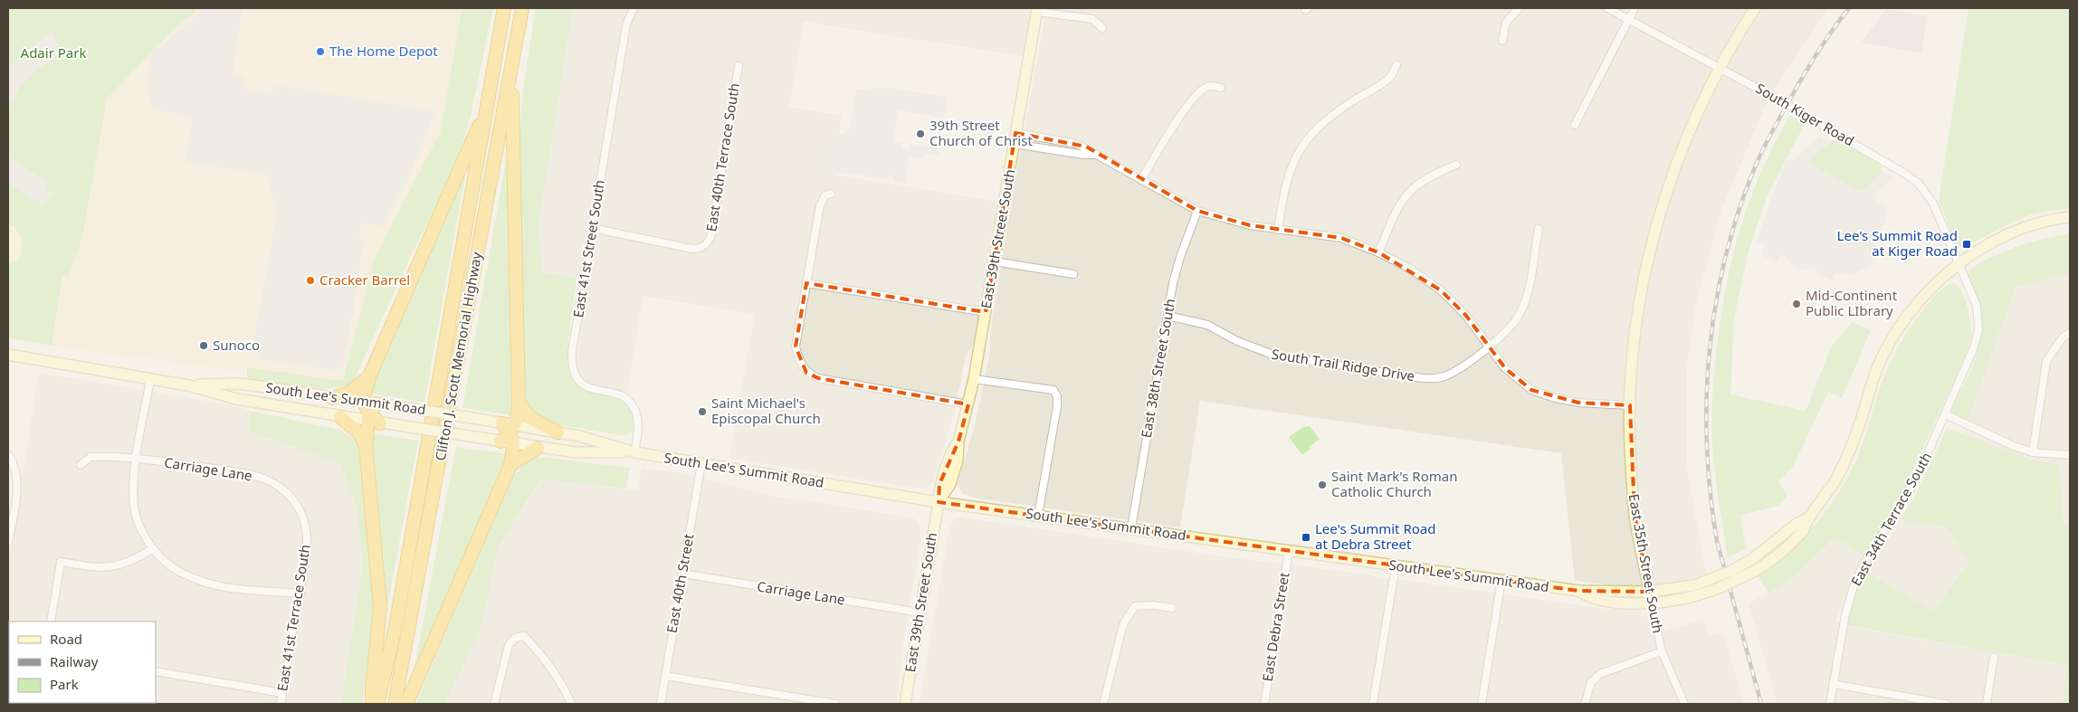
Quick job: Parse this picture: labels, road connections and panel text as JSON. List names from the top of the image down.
{
  "streets": {
    "highway": ["Clifton J. Scott Memorial Highway"],
    "main road": ["East 39th Street South", "South Lee's Summit Road", "East 35th Street South"],
    "street": [
      "South Kiger Road",
      "East 40th Terrace South",
      "East 41st Street South",
      "South Trail Ridge Drive",
      "East 38th Street South",
      "Carriage Lane",
      "East 34th Terrace South",
      "East 40th Street",
      "East 41st Terrace South",
      "East Debra Street"
    ]
  },
  "crossings": [
    ["South Kiger Road", "South Lee's Summit Road"],
    ["South Kiger Road", "East 34th Terrace South"],
    ["South Kiger Road", "East 35th Street South"],
    ["East 40th Terrace South", "East 41st Street South"],
    ["East 39th Street South", "South Lee's Summit Road"],
    ["East 39th Street South", "Carriage Lane"],
    ["East 41st Street South", "South Lee's Summit Road"],
    ["South Trail Ridge Drive", "East 38th Street South"],
    ["East 38th Street South", "South Lee's Summit Road"],
    ["South Lee's Summit Road", "East 34th Terrace South"],
    ["South Lee's Summit Road", "East 35th Street South"],
    ["South Lee's Summit Road", "East 40th Street"],
    ["South Lee's Summit Road", "East Debra Street"],
    ["Carriage Lane", "East 40th Street"],
    ["Carriage Lane", "East 41st Terrace South"]
  ],
  "parks": ["Adair Park"],
  "places": {
    "other": [
      "The Home Depot",
      "39th Street Church of Christ",
      "Cracker Barrel",
      "Mid-Continent Public LIbrary",
      "Sunoco",
      "Saint Michael's Episcopal Church",
      "Saint Mark's Roman Catholic Church"
    ],
    "transit": ["Lee's Summit Road at Kiger Road", "Lee's Summit Road at Debra Street"]
  },
  "legend": ["Road", "Railway", "Park"]
}
